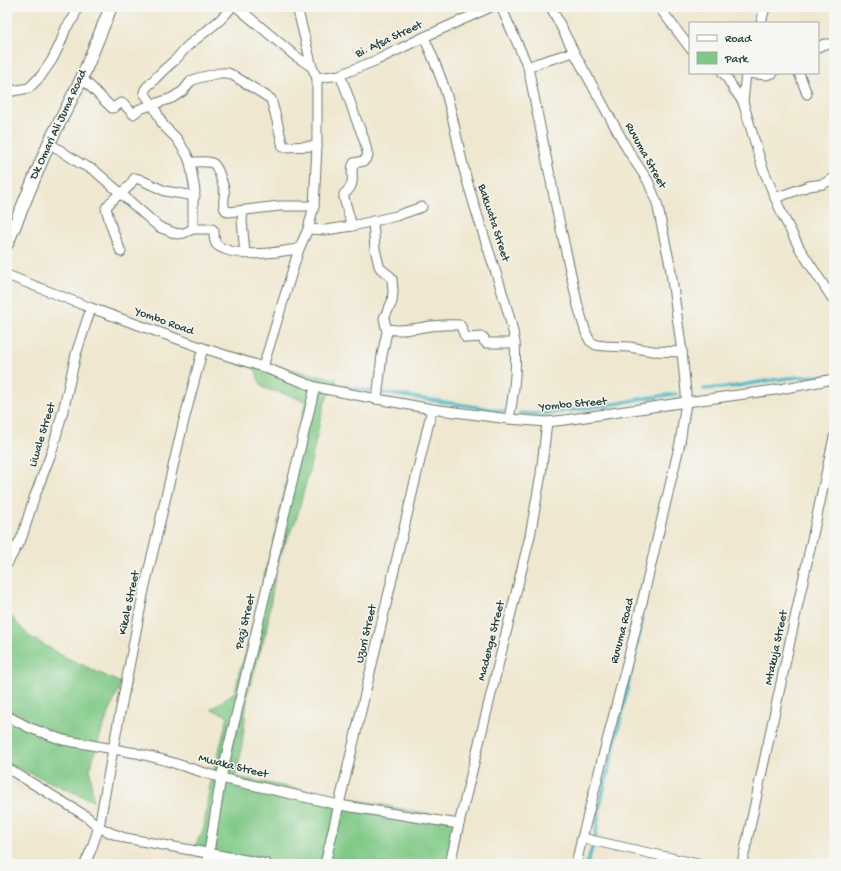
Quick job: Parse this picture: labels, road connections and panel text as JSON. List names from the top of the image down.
{
  "streets": {
    "street": [
      "Bi. Afsa Street",
      "Dk Omari Ali Juma Road",
      "Ruvuma Street",
      "Bakwata Street",
      "Yombo Road",
      "Yombo Street",
      "Liwale Street",
      "Kikale Street",
      "Pazi Street",
      "Ruvuma Road",
      "Uzuri Street",
      "Madenge Street",
      "Mtakuja Street",
      "Mwaka Street"
    ]
  },
  "crossings": [
    ["Bi. Afsa Street", "Bakwata Street"],
    ["Ruvuma Street", "Yombo Street"],
    ["Ruvuma Street", "Ruvuma Road"],
    ["Bakwata Street", "Yombo Street"],
    ["Yombo Road", "Yombo Street"],
    ["Yombo Road", "Liwale Street"],
    ["Yombo Road", "Kikale Street"],
    ["Yombo Road", "Pazi Street"],
    ["Yombo Street", "Pazi Street"],
    ["Yombo Street", "Ruvuma Road"],
    ["Yombo Street", "Uzuri Street"],
    ["Yombo Street", "Madenge Street"],
    ["Kikale Street", "Mwaka Street"],
    ["Pazi Street", "Mwaka Street"],
    ["Uzuri Street", "Mwaka Street"],
    ["Madenge Street", "Mwaka Street"]
  ],
  "legend": ["Road", "Park"]
}
